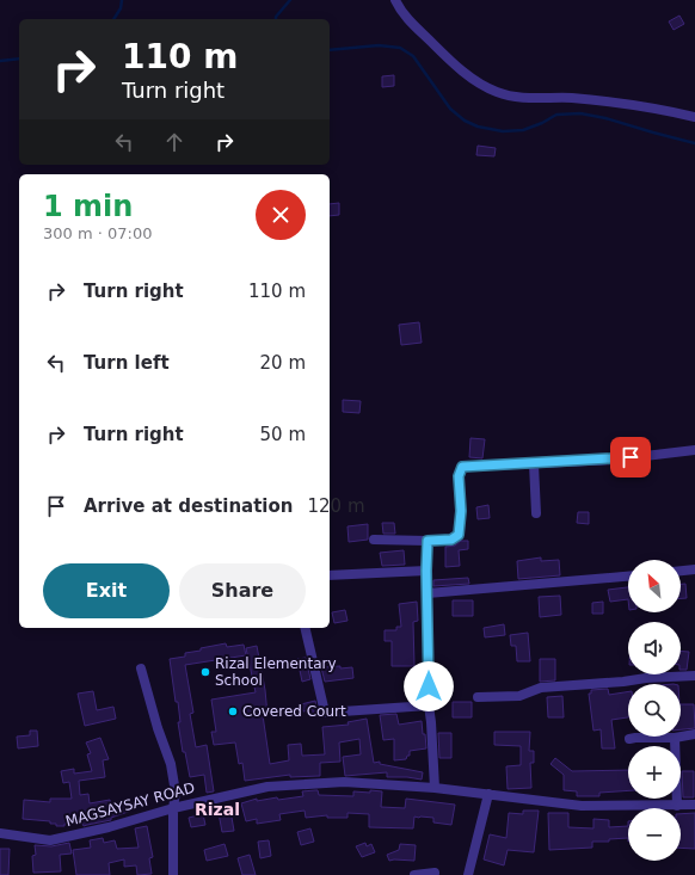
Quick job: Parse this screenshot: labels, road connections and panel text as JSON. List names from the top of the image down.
{
  "streets": {
    "street": ["MAGSAYSAY ROAD"]
  },
  "districts": ["Rizal"],
  "places": ["Rizal Elementary School", "Covered Court"],
  "north": "top left",
  "page": {
    "turn": ["110 m", "Turn right"],
    "heading": ["1 min", "300 m · 07:00"],
    "list": [
      {
        "name": "Turn right",
        "value": "110 m"
      },
      {
        "name": "Turn left",
        "value": "20 m"
      },
      {
        "name": "Turn right",
        "value": "50 m"
      },
      {
        "name": "Arrive at destination",
        "value": "120 m"
      }
    ],
    "buttons": ["Exit", "Share"],
    "map_buttons": ["+", "−"]
  }
}
